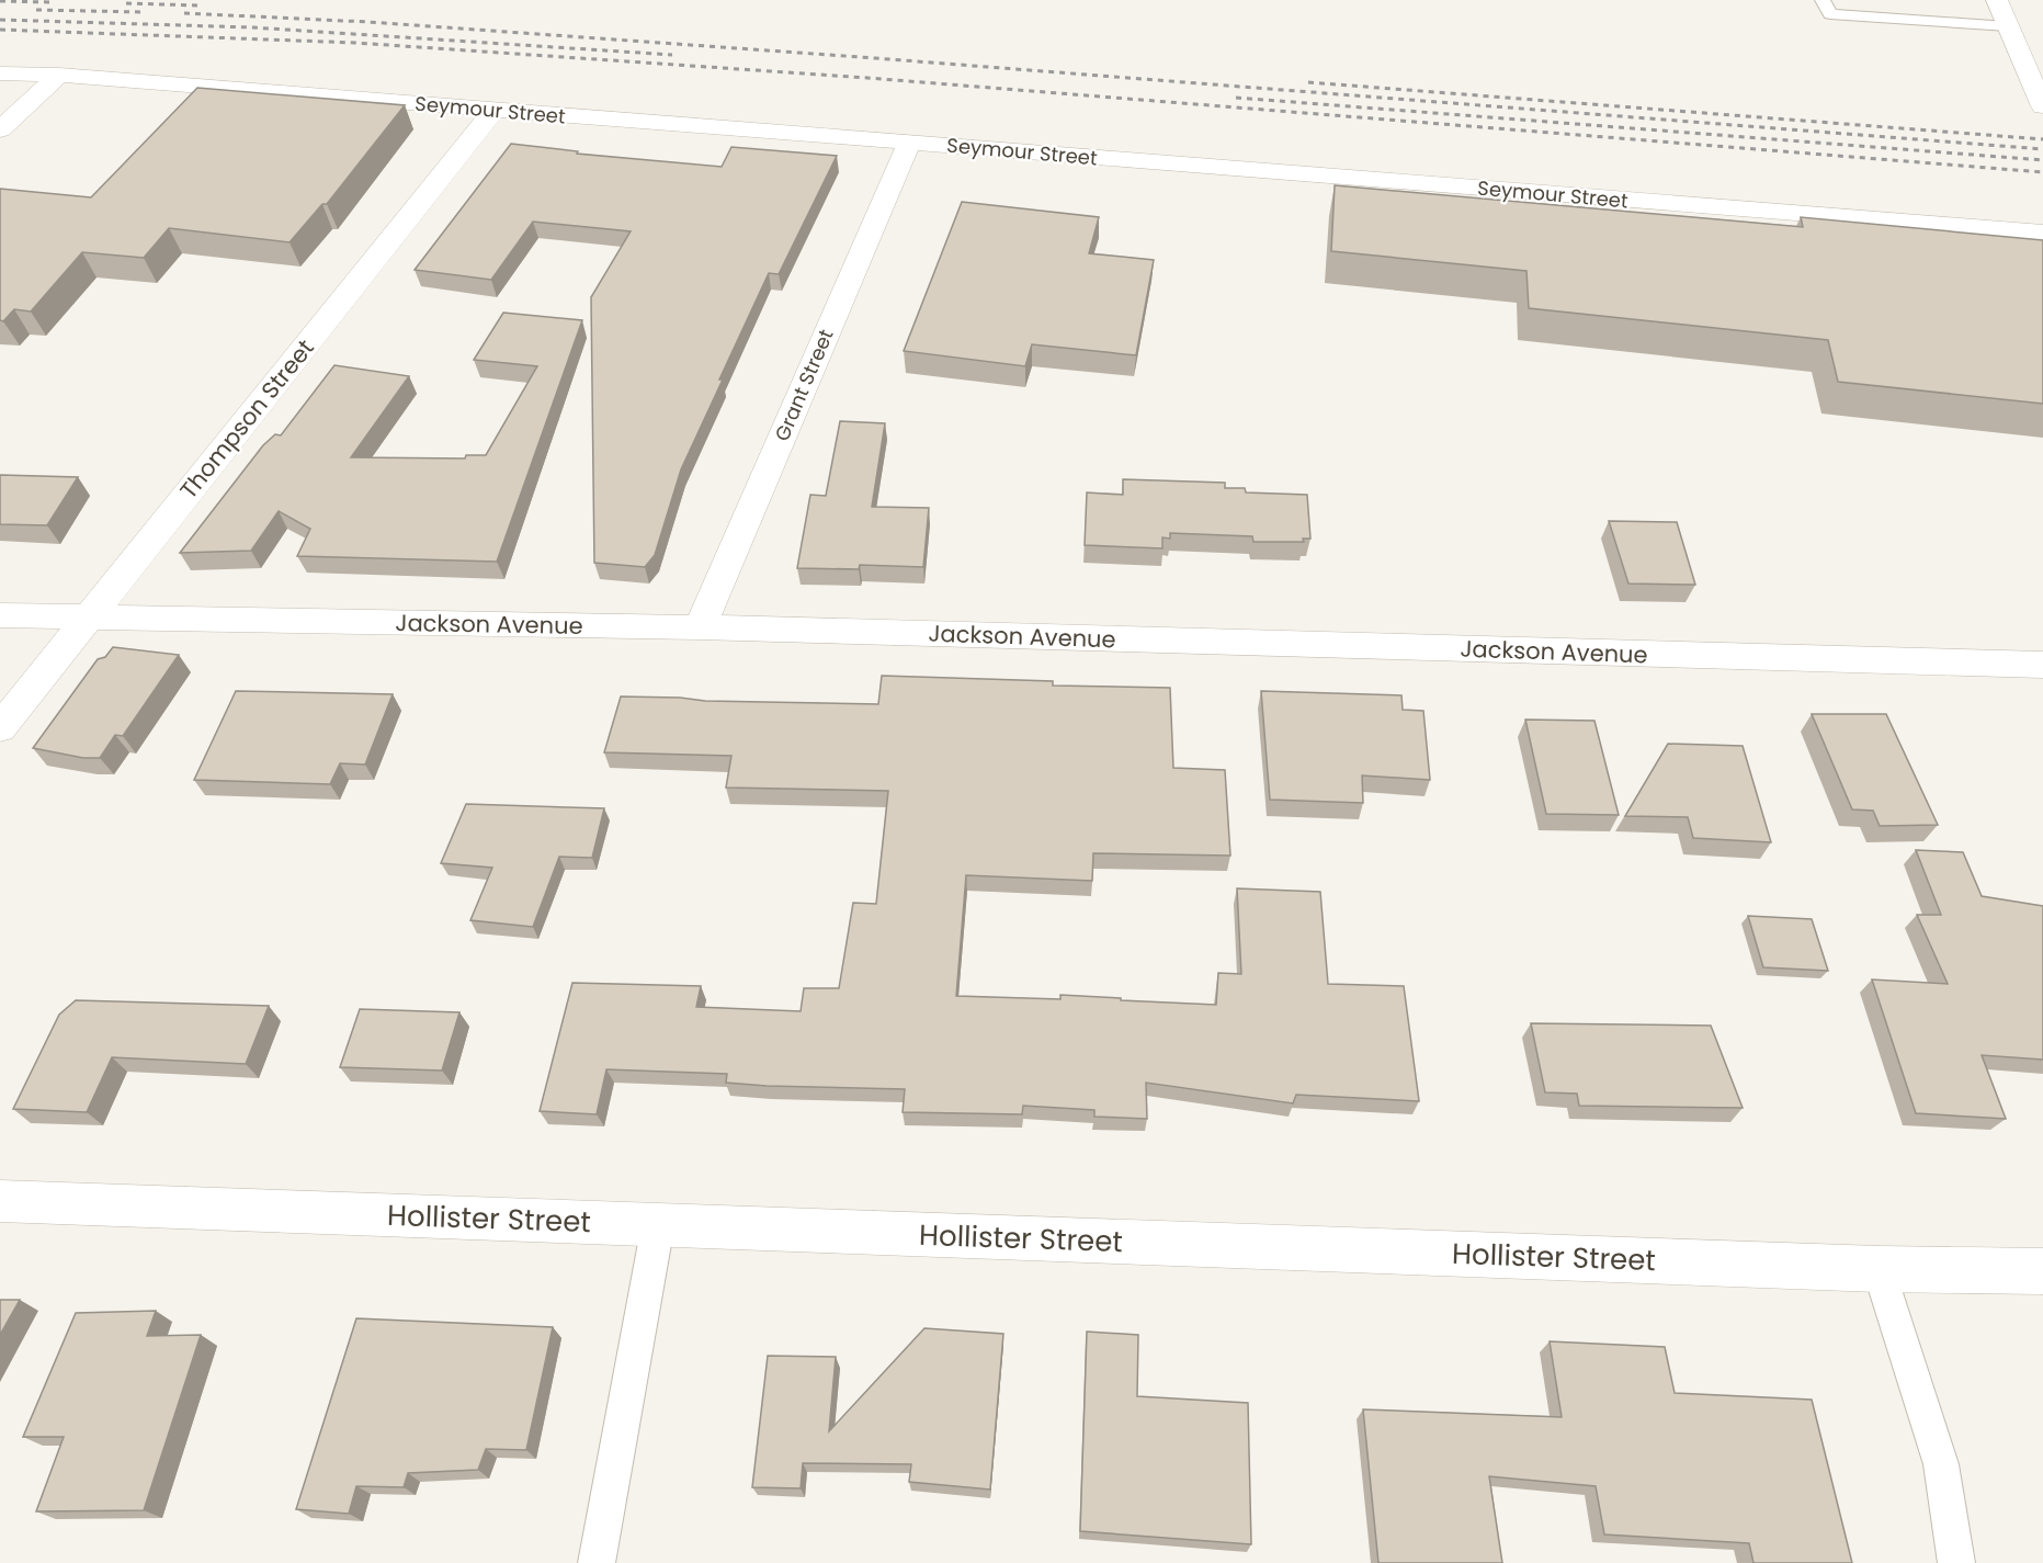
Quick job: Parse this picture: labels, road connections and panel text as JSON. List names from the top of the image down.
{
  "streets": {
    "street": [
      "Seymour Street",
      "Grant Street",
      "Thompson Street",
      "Jackson Avenue",
      "Hollister Street"
    ]
  },
  "crossings": [
    ["Seymour Street", "Grant Street"],
    ["Seymour Street", "Thompson Street"],
    ["Grant Street", "Jackson Avenue"],
    ["Thompson Street", "Jackson Avenue"]
  ]
}
